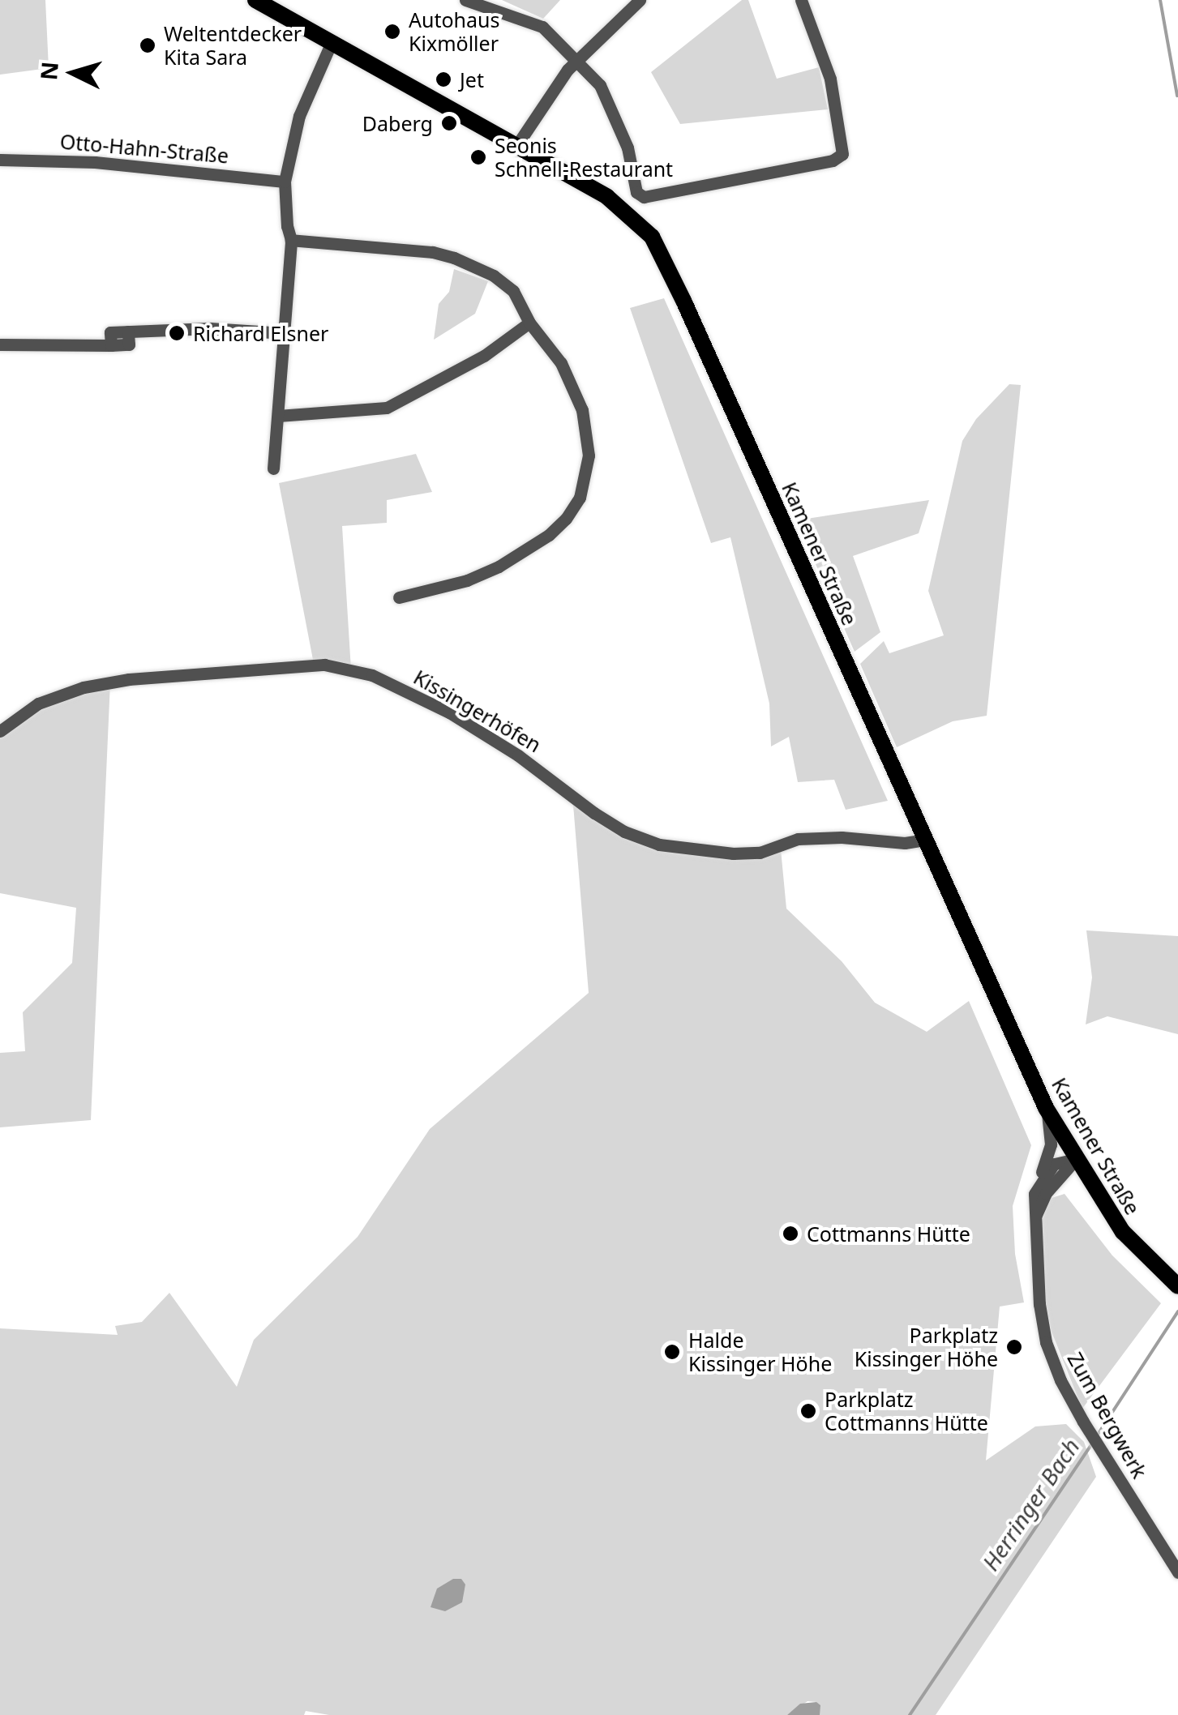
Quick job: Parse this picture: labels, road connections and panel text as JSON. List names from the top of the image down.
{
  "streets": {
    "main road": ["Kamener Straße"],
    "street": ["Otto-Hahn-Straße", "Kissingerhöfen", "Zum Bergwerk"]
  },
  "crossings": [
    ["Kamener Straße", "Kissingerhöfen"],
    ["Kamener Straße", "Zum Bergwerk"]
  ],
  "water": ["Herringer Bach"],
  "places": [
    "Autohaus Kixmöller",
    "Weltentdecker Kita Sara",
    "Jet",
    "Daberg",
    "Seonis Schnell-Restaurant",
    "Richard Elsner",
    "Cottmanns Hütte",
    "Parkplatz Kissinger Höhe",
    "Halde Kissinger Höhe",
    "Parkplatz Cottmanns Hütte"
  ],
  "north": "left"
}
